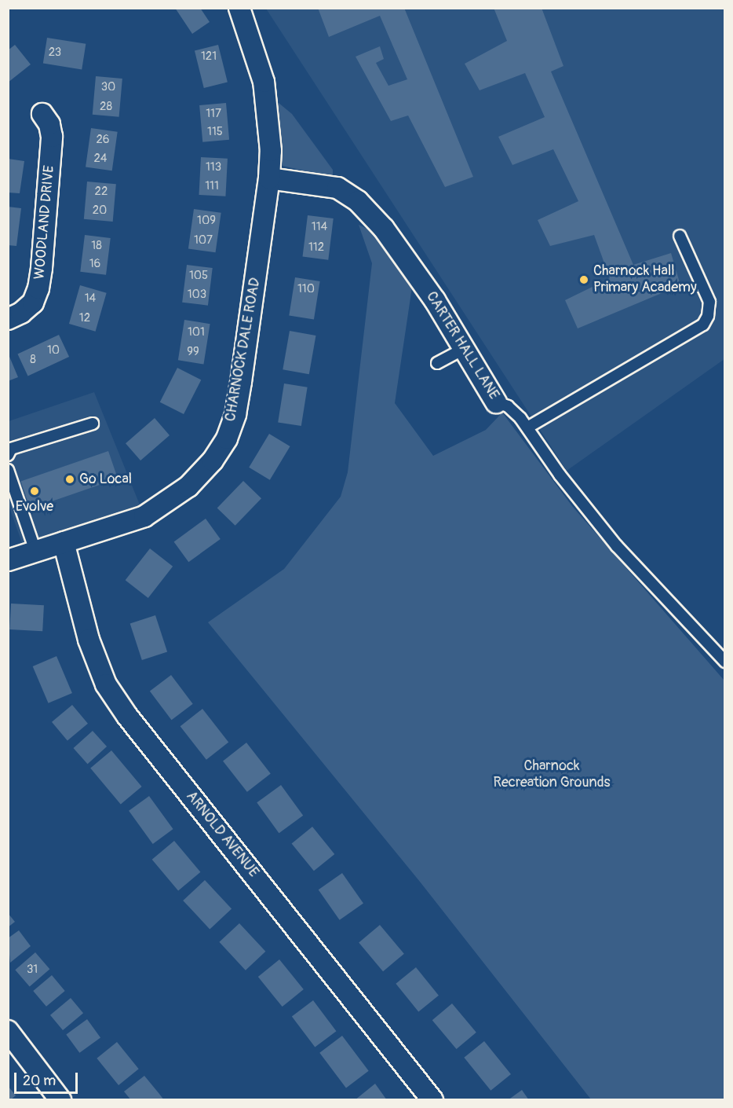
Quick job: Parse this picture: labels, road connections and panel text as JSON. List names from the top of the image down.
{
  "streets": {
    "street": [
      "WOODLAND DRIVE",
      "CARTER HALL LANE",
      "CHARNOCK DALE ROAD",
      "ARNOLD AVENUE"
    ]
  },
  "crossings": [
    ["CARTER HALL LANE", "CHARNOCK DALE ROAD"],
    ["CHARNOCK DALE ROAD", "ARNOLD AVENUE"]
  ],
  "parks": ["Charnock Recreation Grounds"],
  "places": ["Charnock Hall Primary Academy", "Go Local", "Evolve"],
  "house_numbers": [
    "23",
    "121",
    "30",
    "28",
    "117",
    "115",
    "26",
    "24",
    "113",
    "111",
    "22",
    "20",
    "109",
    "114",
    "107",
    "18",
    "112",
    "16",
    "105",
    "110",
    "103",
    "14",
    "12",
    "101",
    "10",
    "99",
    "8",
    "31"
  ],
  "scale_bar": "20 m"
}
